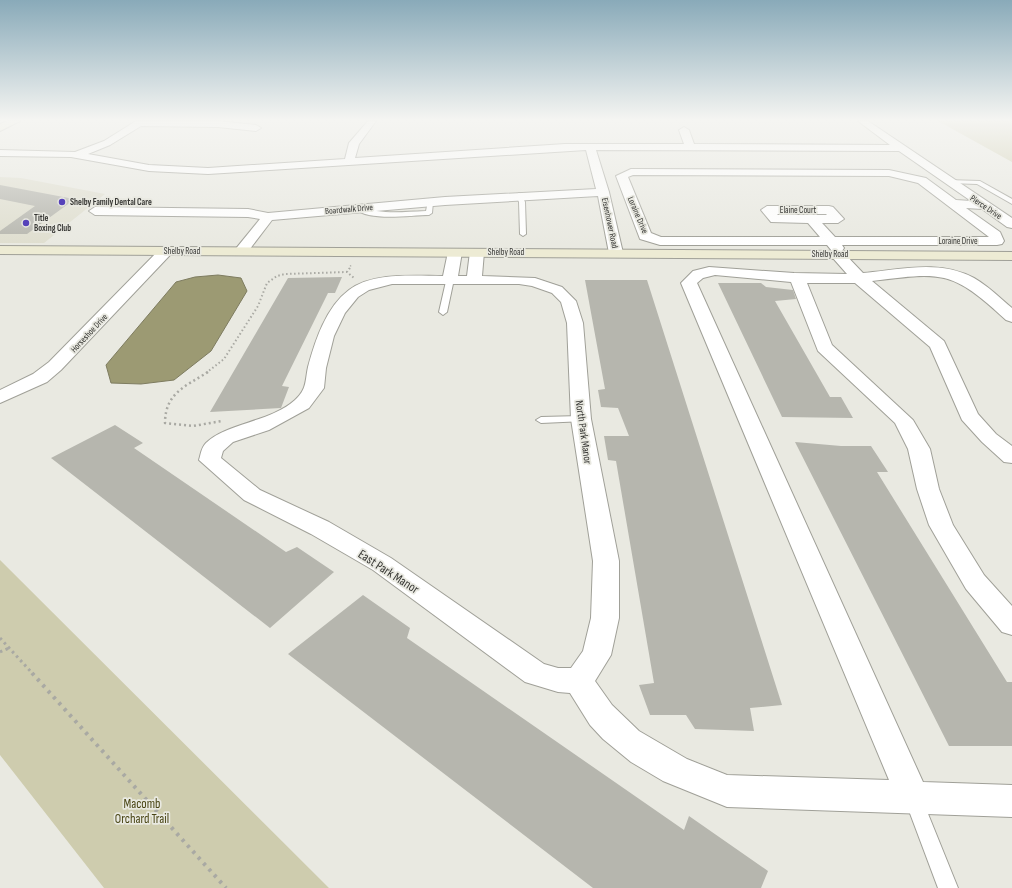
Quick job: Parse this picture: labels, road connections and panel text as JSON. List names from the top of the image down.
{
  "streets": {
    "street": [
      "Pierce Drive",
      "Boardwalk Drive",
      "Elaine Court",
      "Loraine Drive",
      "Eisenhower Road",
      "Shelby Road",
      "Horseshoe Drive",
      "North Park Manor",
      "East Park Manor"
    ]
  },
  "crossings": [
    ["Boardwalk Drive", "Eisenhower Road"],
    ["Elaine Court", "Loraine Drive"],
    ["Elaine Court", "Shelby Road"],
    ["Loraine Drive", "Shelby Road"],
    ["Eisenhower Road", "Shelby Road"],
    ["Shelby Road", "Horseshoe Drive"],
    ["North Park Manor", "East Park Manor"]
  ],
  "parks": ["Macomb Orchard Trail"],
  "places": ["Shelby Family Dental Care", "Title Boxing Club"]
}
